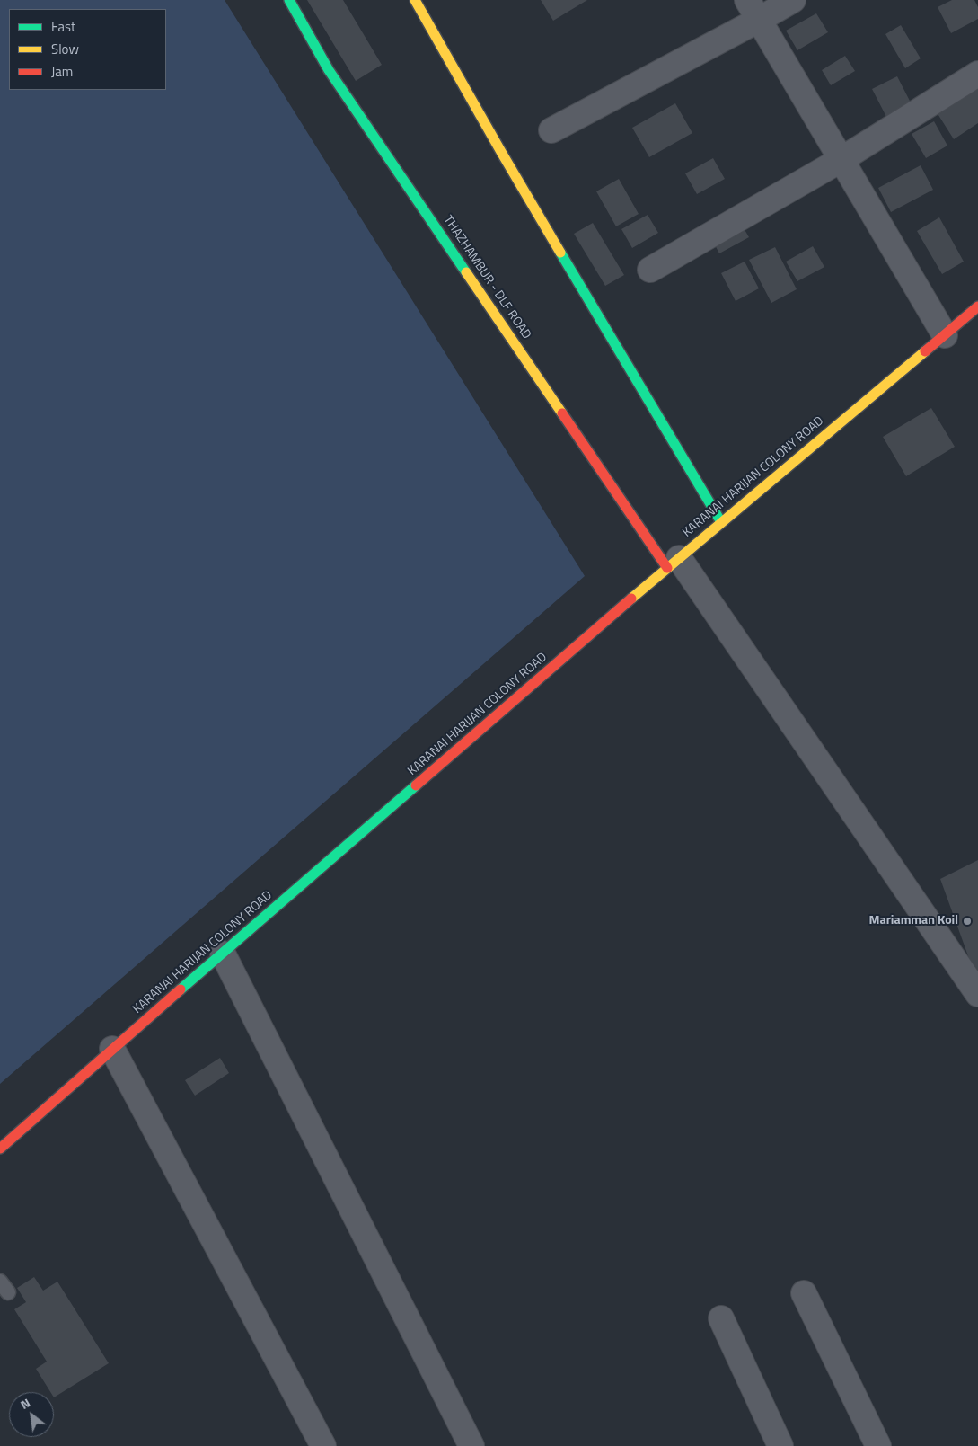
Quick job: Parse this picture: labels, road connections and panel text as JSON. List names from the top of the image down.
{
  "streets": {
    "street": ["THAZHAMBUR - DLF ROAD", "KARANAI HARIJAN COLONY ROAD"]
  },
  "crossings": [
    ["THAZHAMBUR - DLF ROAD", "KARANAI HARIJAN COLONY ROAD"]
  ],
  "places": ["Mariamman Koil"],
  "legend": ["Fast", "Slow", "Jam"],
  "north": "top left"
}
